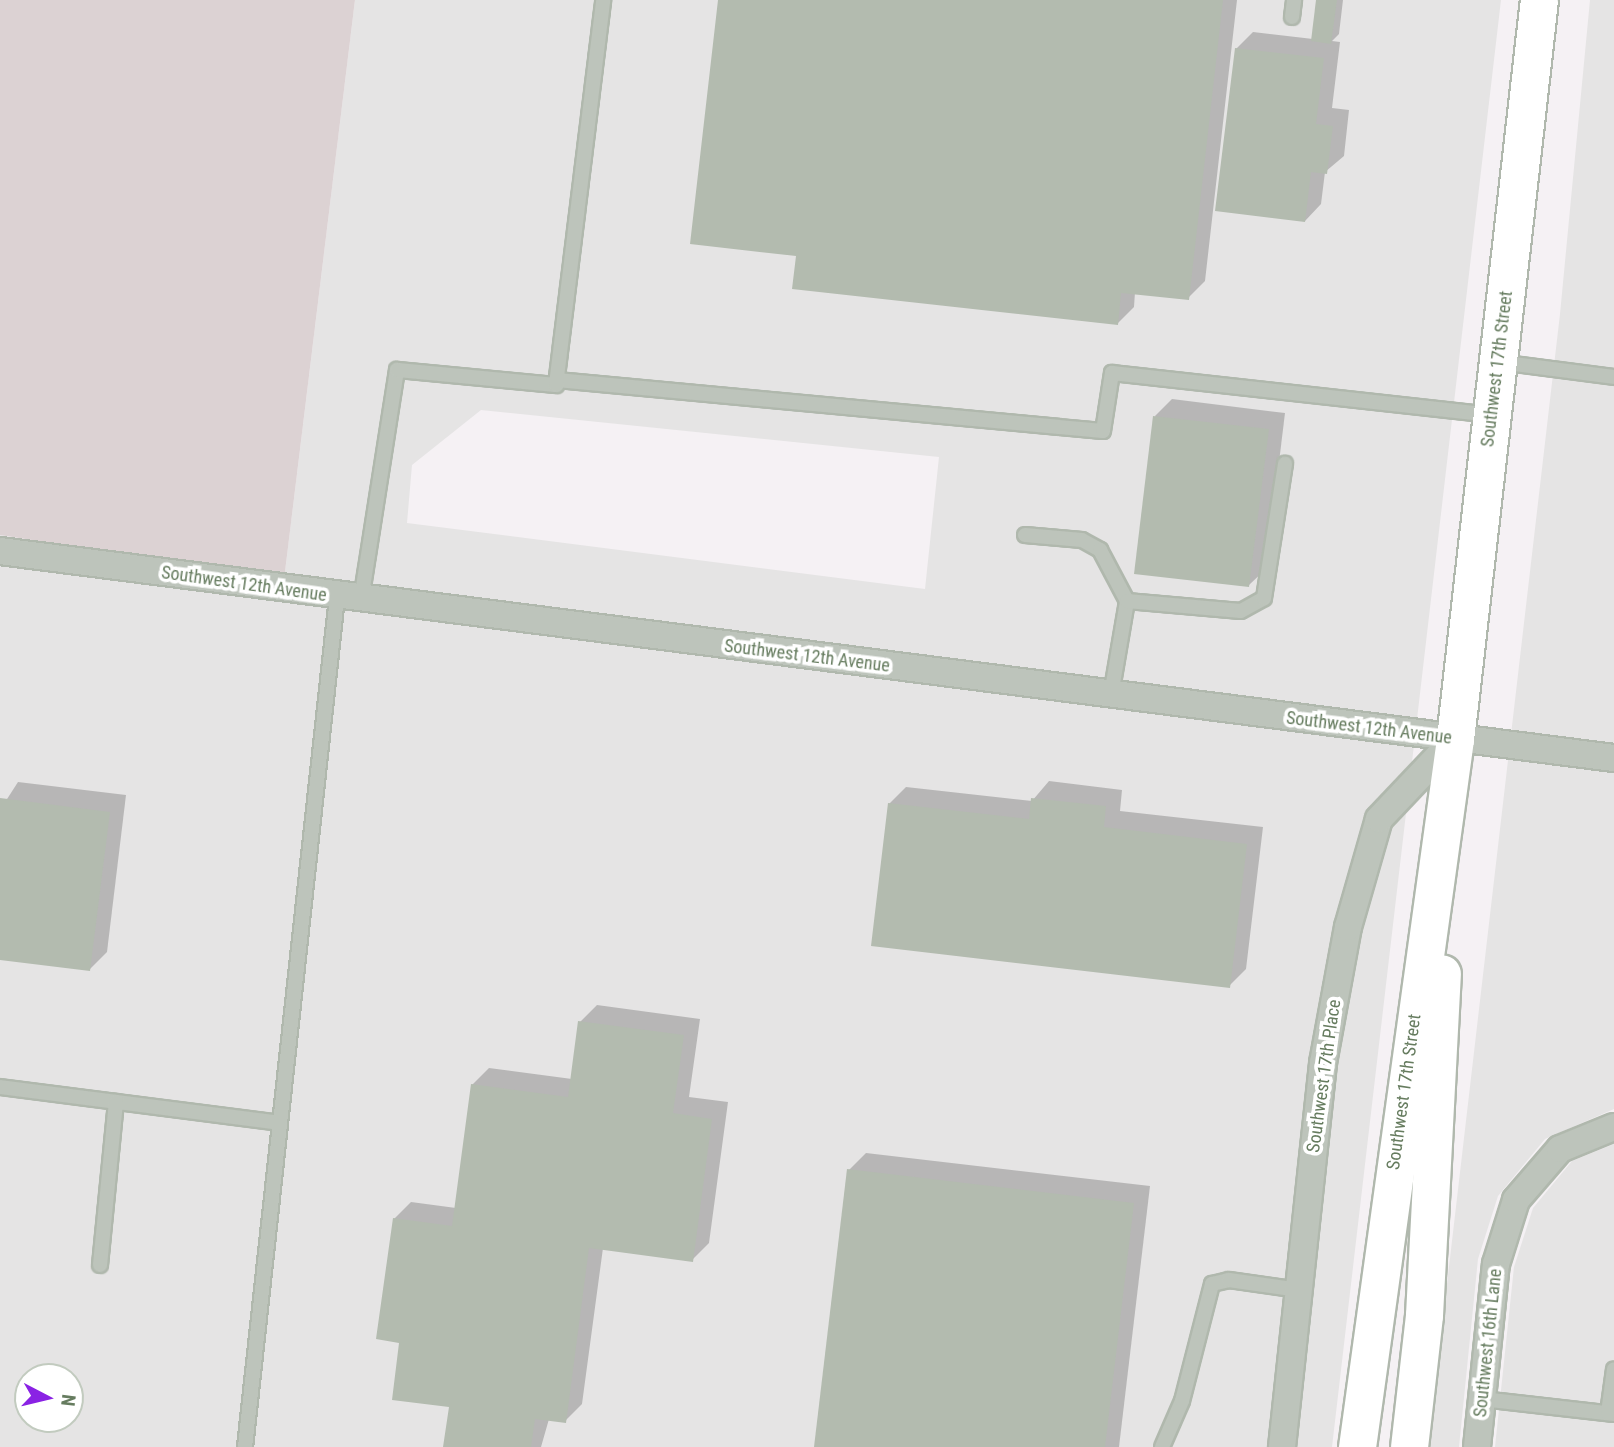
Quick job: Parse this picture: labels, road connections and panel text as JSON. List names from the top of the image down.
{
  "streets": {
    "main road": ["Southwest 17th Street"],
    "street": ["Southwest 12th Avenue", "Southwest 17th Place", "Southwest 16th Lane"]
  },
  "crossings": [
    ["Southwest 17th Street", "Southwest 12th Avenue"],
    ["Southwest 17th Street", "Southwest 17th Place"],
    ["Southwest 12th Avenue", "Southwest 17th Place"]
  ],
  "north": "right"
}
